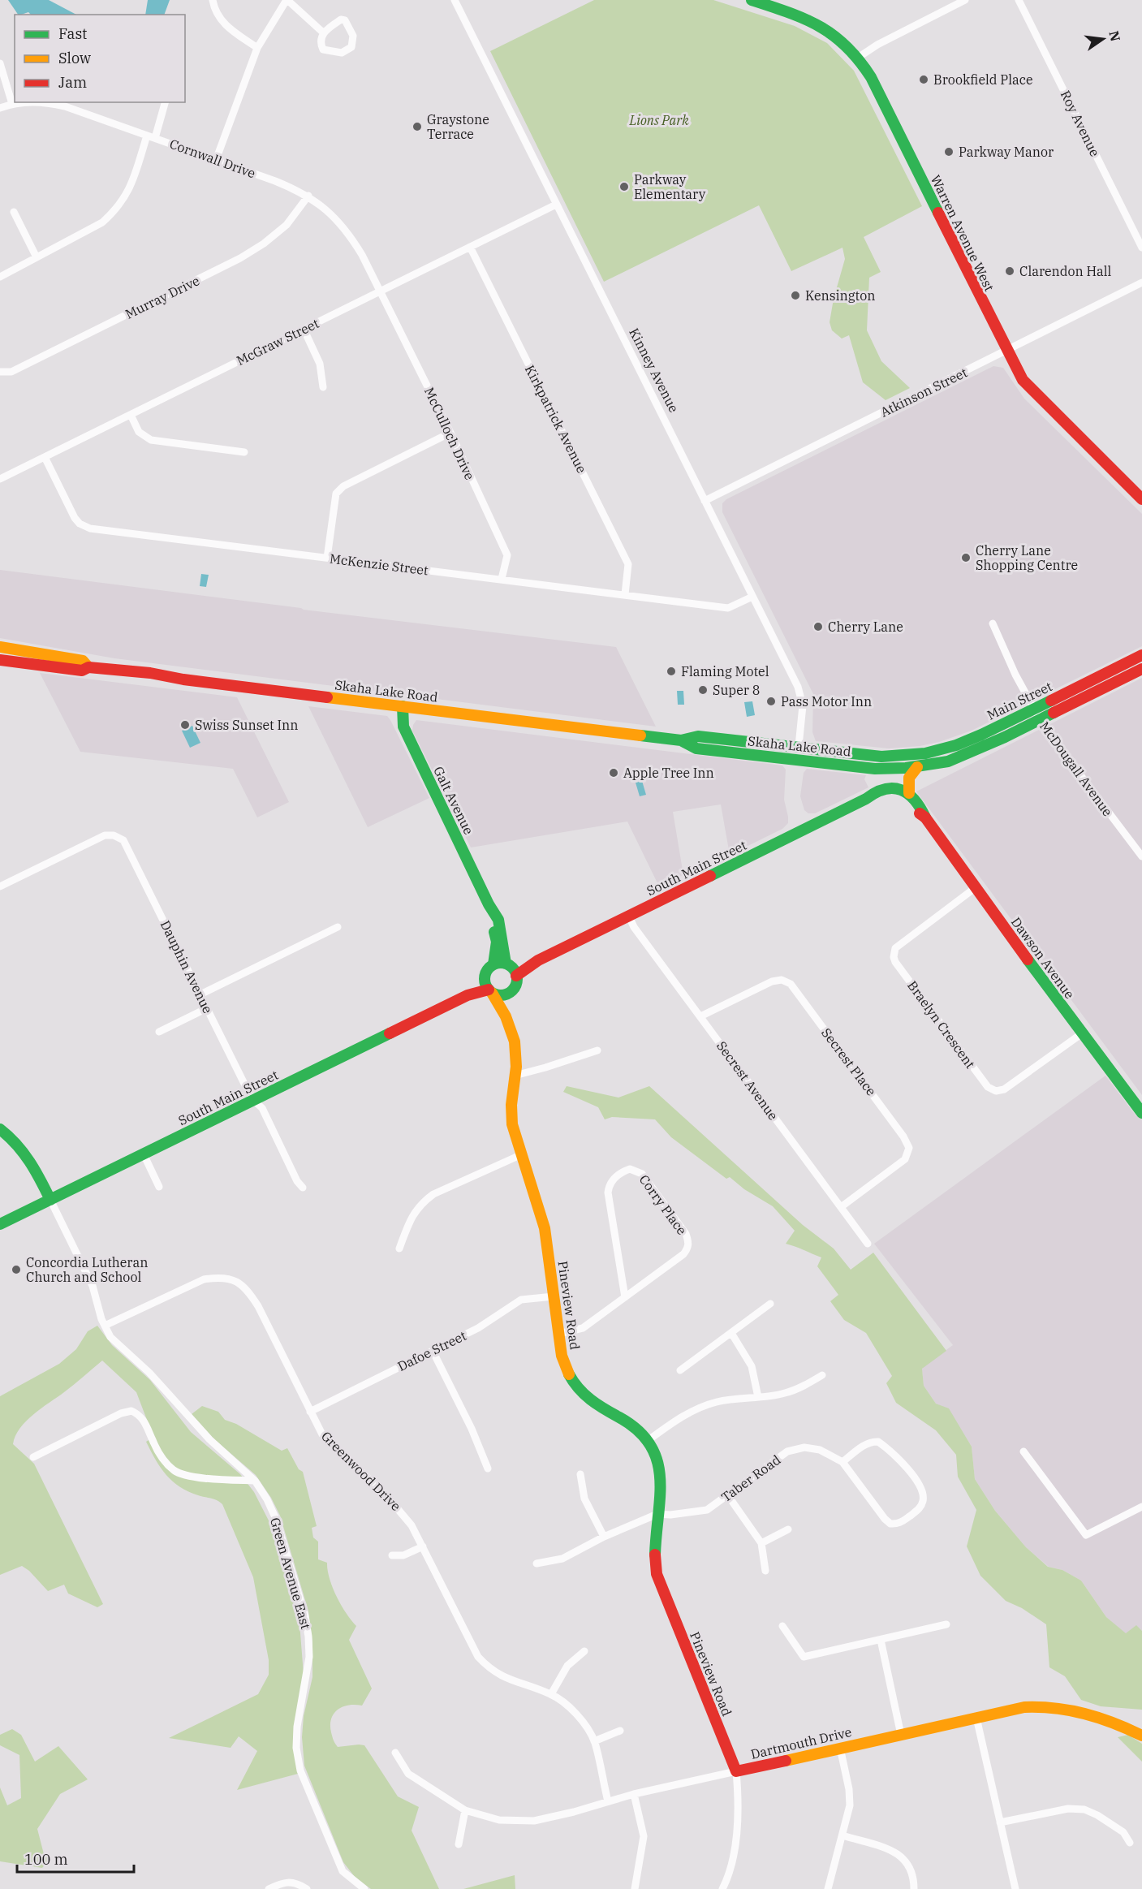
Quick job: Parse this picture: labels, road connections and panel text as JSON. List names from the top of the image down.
{
  "streets": {
    "street": [
      "Roy Avenue",
      "Cornwall Drive",
      "Warren Avenue West",
      "Murray Drive",
      "McGraw Street",
      "Kinney Avenue",
      "Atkinson Street",
      "Kirkpatrick Avenue",
      "McCulloch Drive",
      "McKenzie Street",
      "Skaha Lake Road",
      "Main Street",
      "McDougall Avenue",
      "Galt Avenue",
      "South Main Street",
      "Dawson Avenue",
      "Dauphin Avenue",
      "Braelyn Crescent",
      "Secrest Place",
      "Secrest Avenue",
      "Corry Place",
      "Pineview Road",
      "Dafoe Street",
      "Greenwood Drive",
      "Taber Road",
      "Green Avenue East",
      "Dartmouth Drive"
    ]
  },
  "crossings": [
    ["Cornwall Drive", "Murray Drive"],
    ["Cornwall Drive", "McGraw Street"],
    ["Cornwall Drive", "McCulloch Drive"],
    ["Warren Avenue West", "Atkinson Street"],
    ["McGraw Street", "Kinney Avenue"],
    ["McGraw Street", "Kirkpatrick Avenue"],
    ["McGraw Street", "McCulloch Drive"],
    ["McGraw Street", "McKenzie Street"],
    ["Kinney Avenue", "Atkinson Street"],
    ["Kinney Avenue", "McKenzie Street"],
    ["Kinney Avenue", "Skaha Lake Road"],
    ["Kirkpatrick Avenue", "McKenzie Street"],
    ["McCulloch Drive", "McKenzie Street"],
    ["Skaha Lake Road", "Main Street"],
    ["Skaha Lake Road", "Galt Avenue"],
    ["Main Street", "McDougall Avenue"],
    ["Galt Avenue", "South Main Street"],
    ["Galt Avenue", "Pineview Road"],
    ["South Main Street", "Dawson Avenue"],
    ["South Main Street", "Dauphin Avenue"],
    ["South Main Street", "Secrest Avenue"],
    ["South Main Street", "Pineview Road"],
    ["South Main Street", "Green Avenue East"],
    ["Dawson Avenue", "Braelyn Crescent"],
    ["Secrest Place", "Secrest Avenue"],
    ["Corry Place", "Pineview Road"],
    ["Pineview Road", "Dafoe Street"],
    ["Pineview Road", "Taber Road"],
    ["Pineview Road", "Dartmouth Drive"],
    ["Dafoe Street", "Greenwood Drive"],
    ["Greenwood Drive", "Green Avenue East"],
    ["Greenwood Drive", "Dartmouth Drive"]
  ],
  "parks": ["Lions Park"],
  "places": [
    "Brookfield Place",
    "Graystone Terrace",
    "Parkway Manor",
    "Parkway Elementary",
    "Clarendon Hall",
    "Kensington",
    "Cherry Lane Shopping Centre",
    "Cherry Lane",
    "Flaming Motel",
    "Super 8",
    "Pass Motor Inn",
    "Swiss Sunset Inn",
    "Apple Tree Inn",
    "Concordia Lutheran Church and School"
  ],
  "legend": ["Fast", "Slow", "Jam"],
  "scale_bar": "100 m",
  "north": "right"
}
